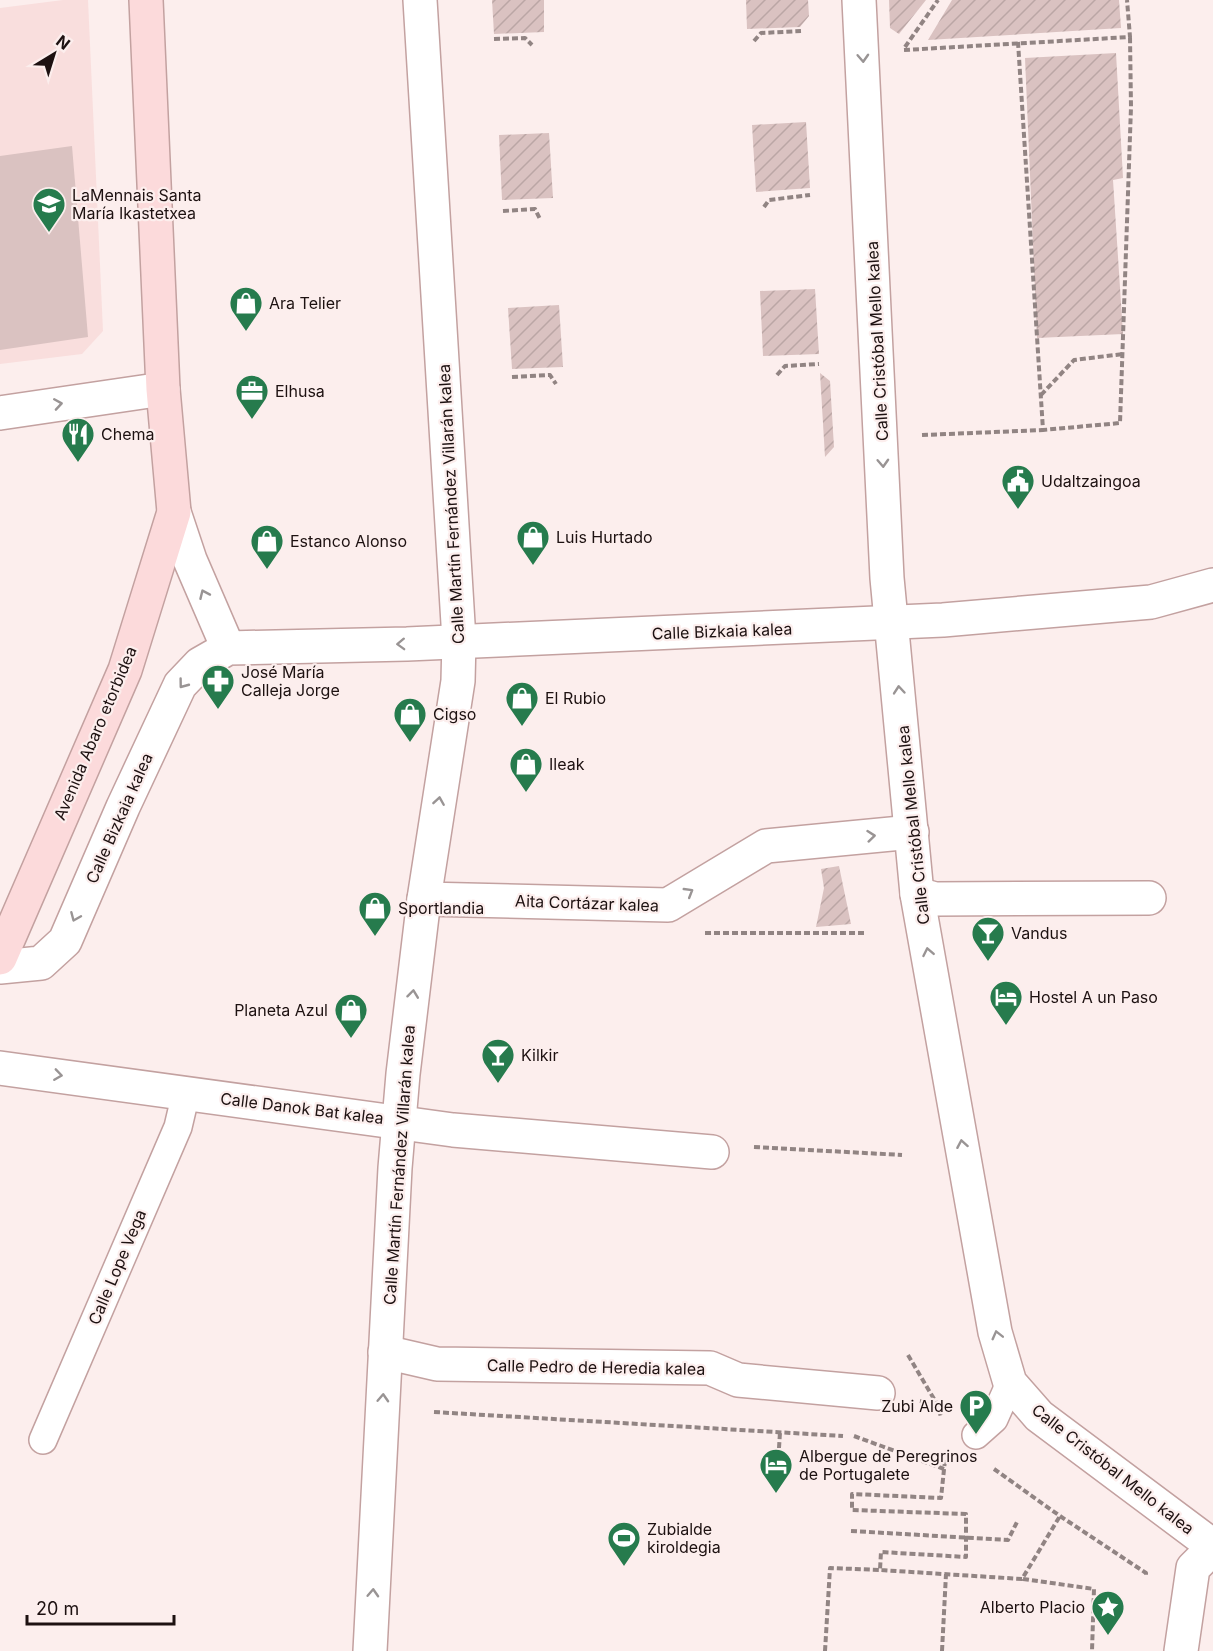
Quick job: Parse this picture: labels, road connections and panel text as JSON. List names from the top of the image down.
{
  "streets": {
    "street": [
      "Calle Cristóbal Mello kalea",
      "Calle Martín Fernández Villarán kalea",
      "Calle Bizkaia kalea",
      "Avenida Abaro etorbidea",
      "Aita Cortázar kalea",
      "Calle Danok Bat kalea",
      "Calle Pedro de Heredia kalea"
    ],
    "lane": ["Calle Lope Vega"]
  },
  "crossings": [
    ["Calle Cristóbal Mello kalea", "Calle Bizkaia kalea"],
    ["Calle Cristóbal Mello kalea", "Aita Cortázar kalea"],
    ["Calle Martín Fernández Villarán kalea", "Calle Bizkaia kalea"],
    ["Calle Martín Fernández Villarán kalea", "Aita Cortázar kalea"],
    ["Calle Martín Fernández Villarán kalea", "Calle Danok Bat kalea"],
    ["Calle Martín Fernández Villarán kalea", "Calle Pedro de Heredia kalea"],
    ["Calle Danok Bat kalea", "Calle Lope Vega"]
  ],
  "one_way": ["Calle Martín Fernández Villarán kalea", "Calle Bizkaia kalea", "Aita Cortázar kalea"],
  "places": {
    "school or university": ["LaMennais Santa María Ikastetxea"],
    "shop": [
      "Ara Telier",
      "Luis Hurtado",
      "Estanco Alonso",
      "El Rubio",
      "Cigso",
      "Ileak",
      "Sportlandia",
      "Planeta Azul"
    ],
    "office": ["Elhusa"],
    "restaurant": ["Chema"],
    "public building": ["Udaltzaingoa"],
    "pharmacy": ["José María Calleja Jorge"],
    "bar": ["Vandus", "Kilkir"],
    "hotel": ["Hostel A un Paso", "Albergue de Peregrinos de Portugalete"],
    "parking": ["Zubi Alde"],
    "sports": ["Zubialde kiroldegia"],
    "place": ["Alberto Placio"]
  },
  "scale_bar": "20 m",
  "north": "top right"
}
